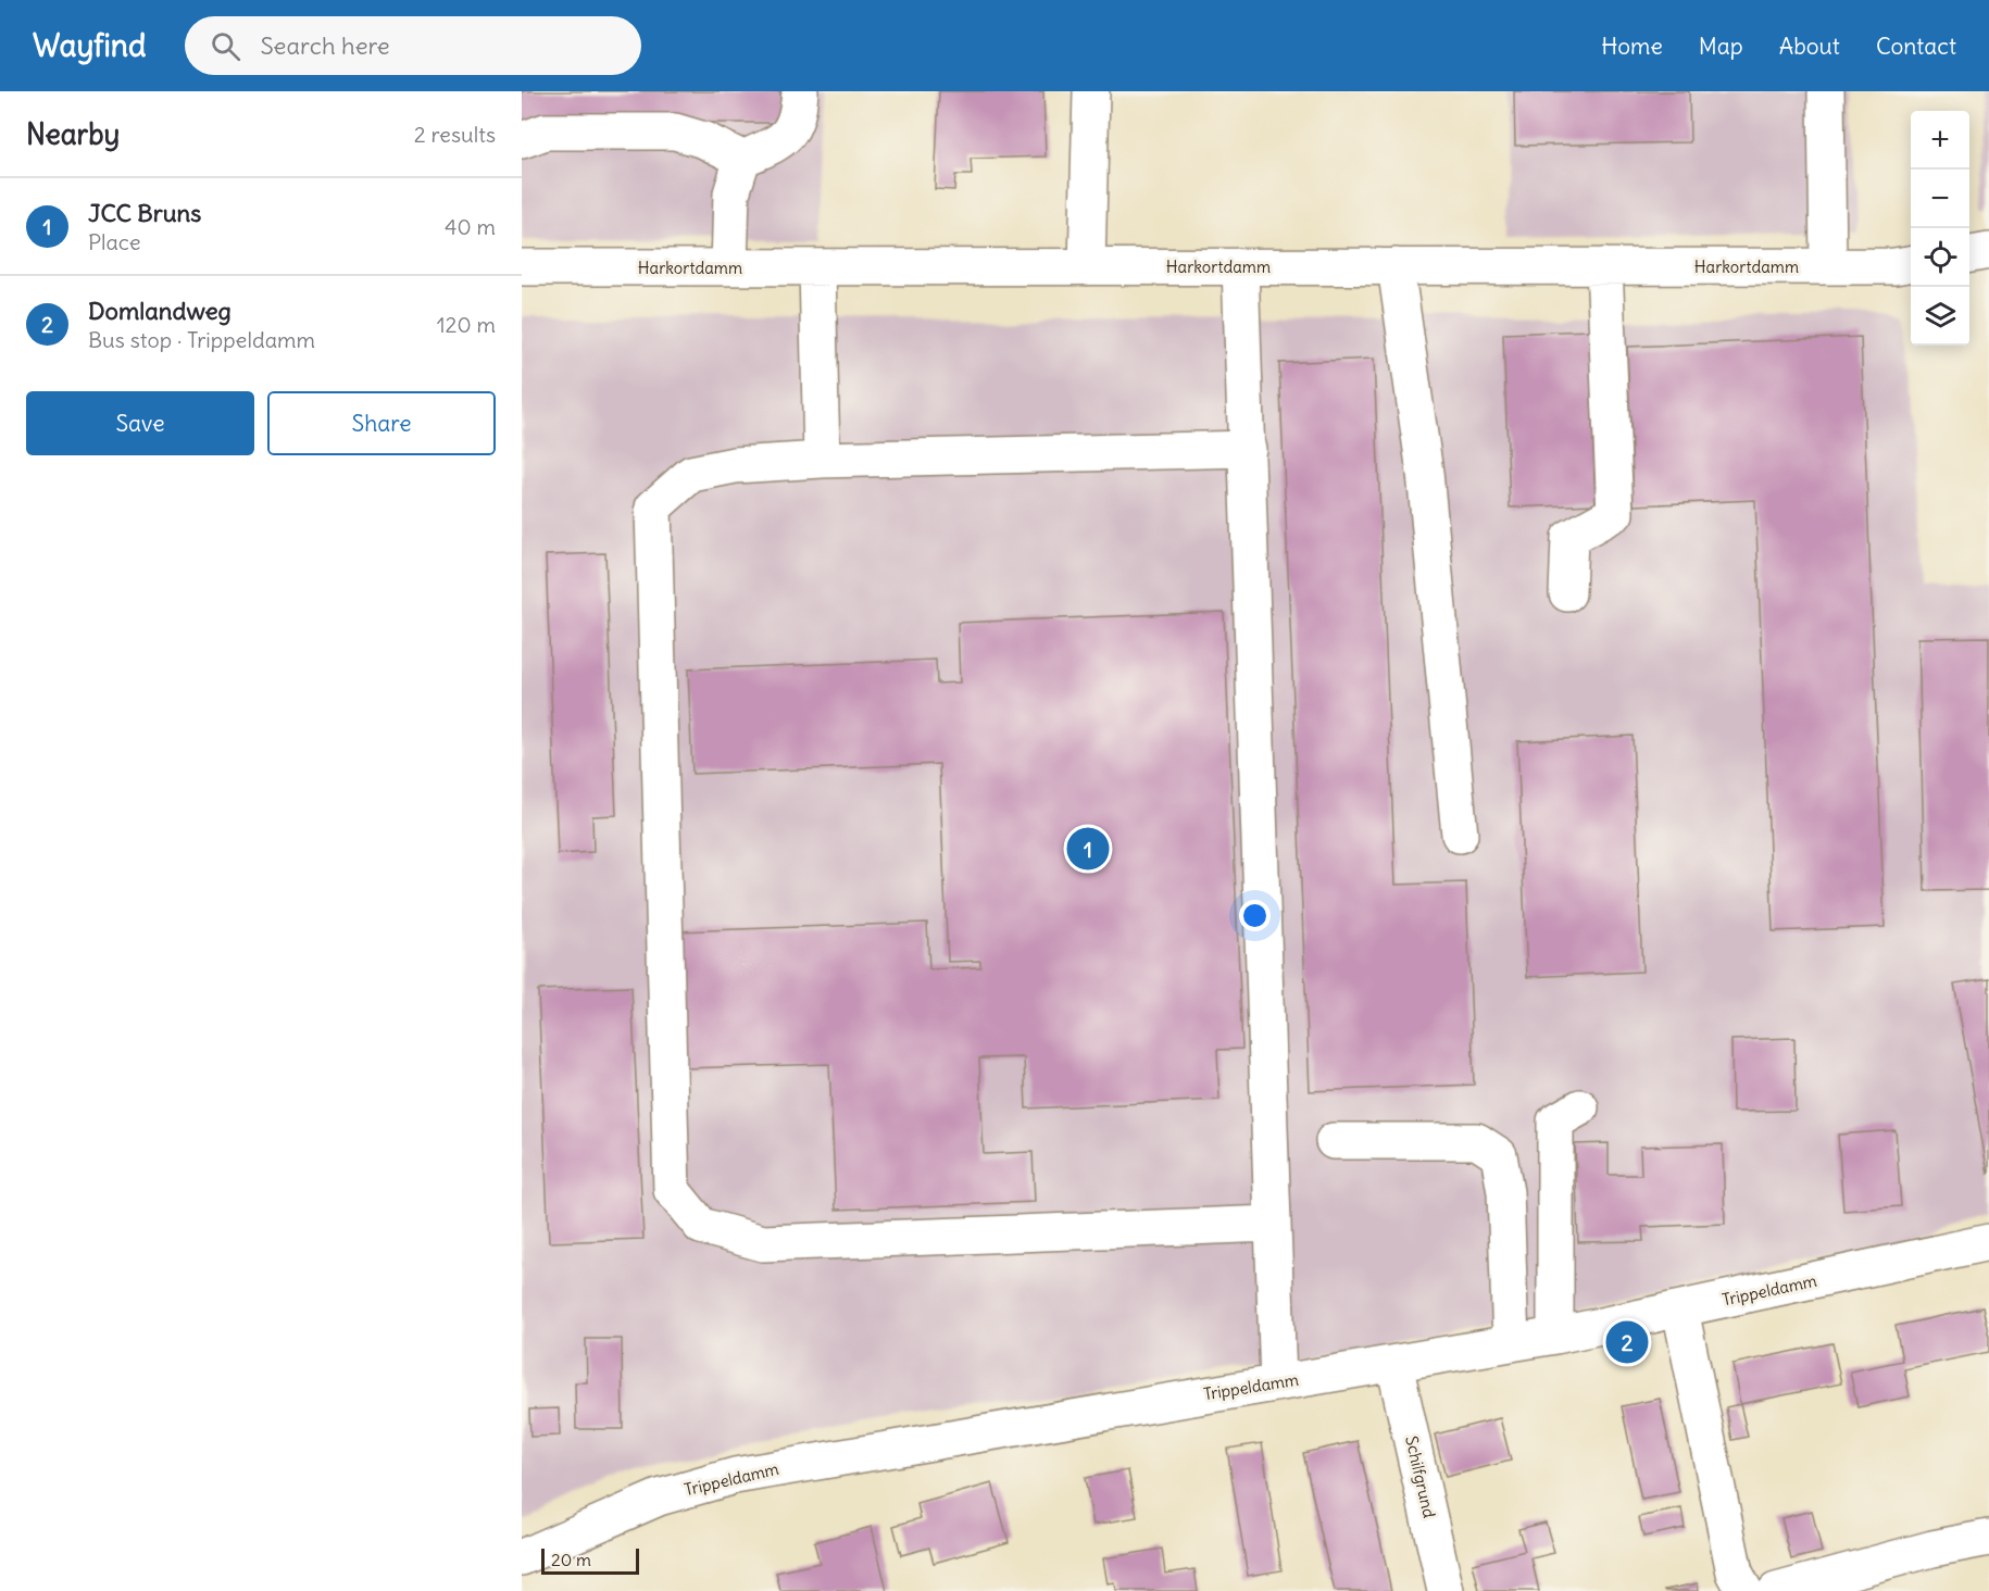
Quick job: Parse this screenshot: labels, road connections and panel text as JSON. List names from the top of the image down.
{
  "streets": {
    "street": ["Harkortdamm", "Trippeldamm", "Schilfgrund"]
  },
  "crossings": [
    ["Trippeldamm", "Schilfgrund"]
  ],
  "scale_bar": "20 m",
  "page": {
    "header": "Wayfind",
    "search": "Search here",
    "nav": [
      "Home",
      "Map",
      "About",
      "Contact"
    ],
    "heading": ["Nearby", "2 results"],
    "map_buttons": ["+", "−"],
    "list": [
      {
        "mark": "1",
        "name": "JCC Bruns",
        "note": "Place",
        "value": "40 m"
      },
      {
        "mark": "2",
        "name": "Domlandweg",
        "note": "Bus stop · Trippeldamm",
        "value": "120 m"
      }
    ],
    "buttons": ["Save", "Share"],
    "pins": ["1", "2"],
    "scale": "20 m"
  }
}
